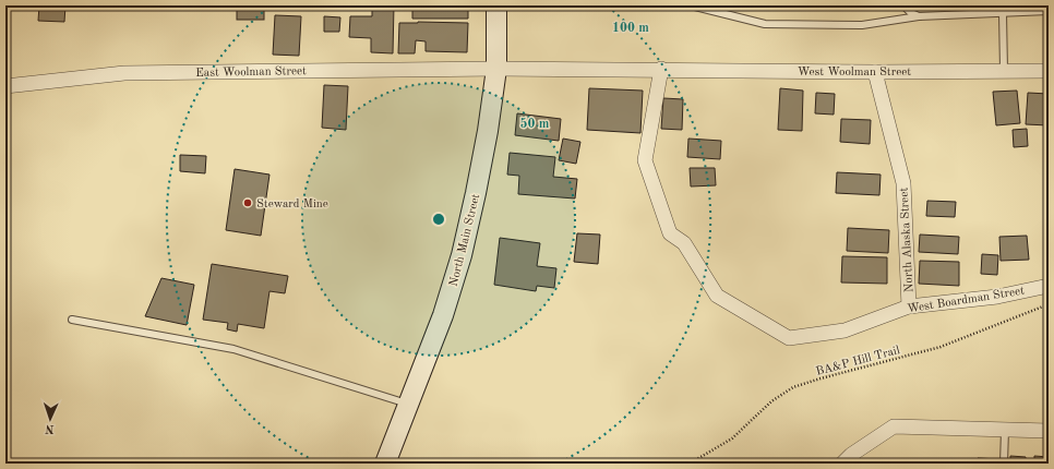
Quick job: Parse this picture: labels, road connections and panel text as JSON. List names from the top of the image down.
{
  "streets": {
    "main road": ["North Main Street"],
    "street": [
      "East Woolman Street",
      "West Woolman Street",
      "North Alaska Street",
      "West Boardman Street"
    ],
    "path": ["BA&P Hill Trail"]
  },
  "crossings": [
    ["East Woolman Street", "West Woolman Street"],
    ["East Woolman Street", "North Main Street"],
    ["West Woolman Street", "North Main Street"],
    ["West Woolman Street", "North Alaska Street"],
    ["West Woolman Street", "West Boardman Street"],
    ["North Alaska Street", "West Boardman Street"]
  ],
  "places": ["Steward Mine"],
  "north": "bottom",
  "rings": ["100 m", "50 m"]
}
